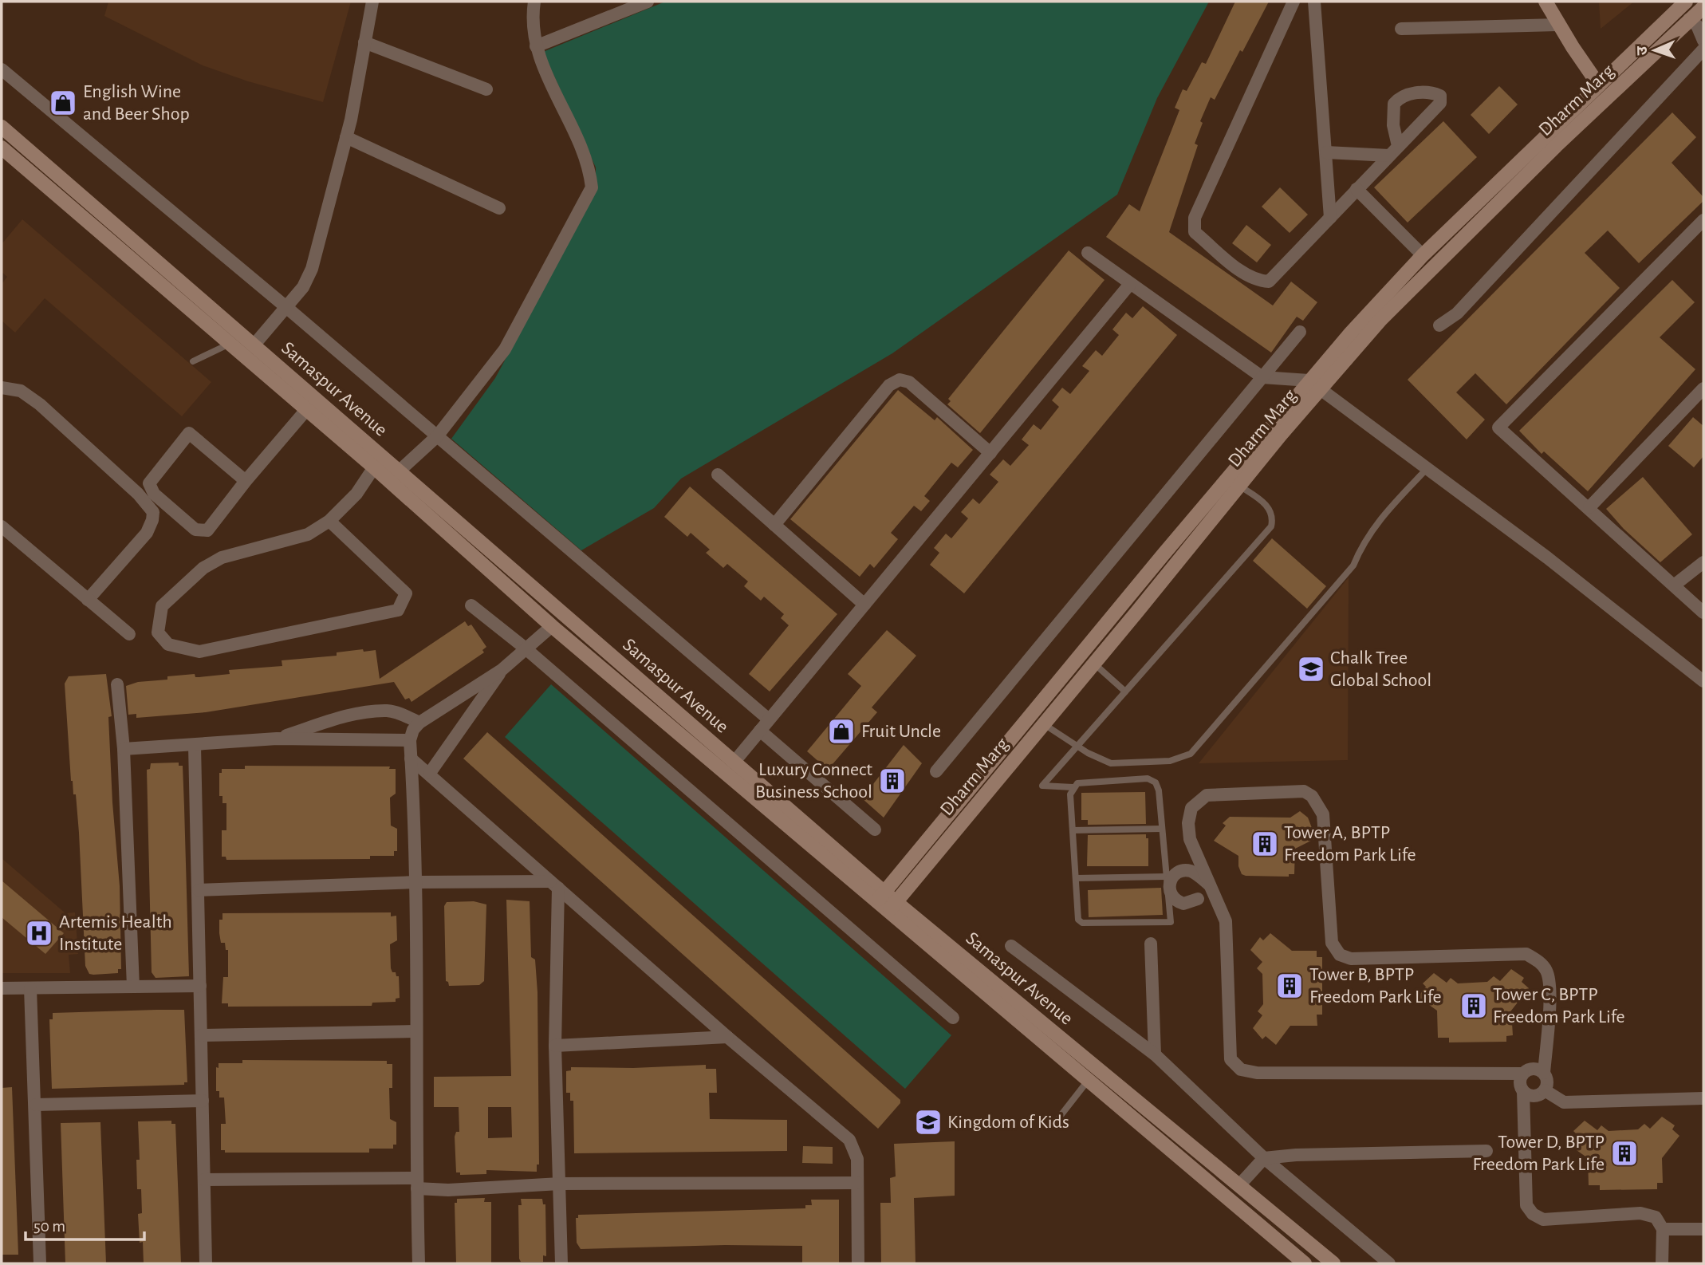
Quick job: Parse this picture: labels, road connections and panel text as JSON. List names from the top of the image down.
{
  "streets": {
    "main road": ["Dharm Marg", "Samaspur Avenue"]
  },
  "crossings": [
    ["Dharm Marg", "Samaspur Avenue"]
  ],
  "places": {
    "shop": ["English Wine and Beer Shop", "Fruit Uncle"],
    "school or university": ["Chalk Tree Global School", "Kingdom of Kids"],
    "building": [
      "Luxury Connect Business School",
      "Tower A, BPTP Freedom Park Life",
      "Tower B, BPTP Freedom Park Life",
      "Tower C, BPTP Freedom Park Life",
      "Tower D, BPTP Freedom Park Life"
    ],
    "hospital": ["Artemis Health Institute"]
  },
  "scale_bar": "50 m",
  "north": "left"
}
